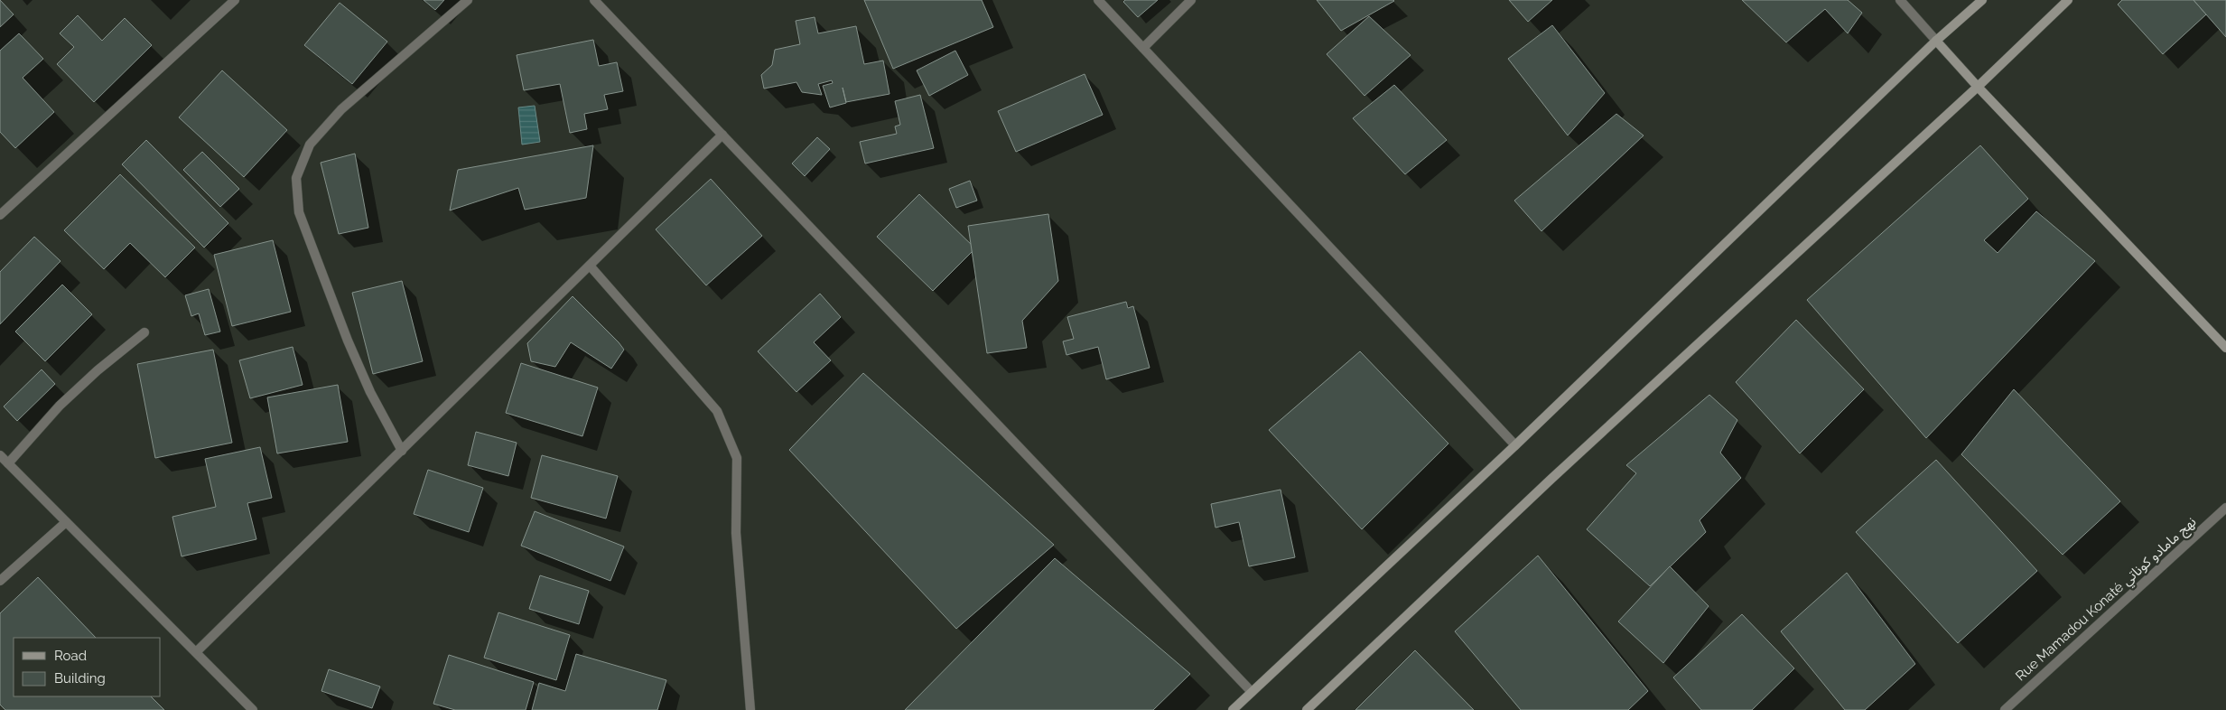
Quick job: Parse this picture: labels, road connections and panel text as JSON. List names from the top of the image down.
{
  "streets": {
    "street": ["Rue Mamadou Konaté نهج مامادو كوناتي"]
  },
  "legend": ["Road", "Building"]
}
